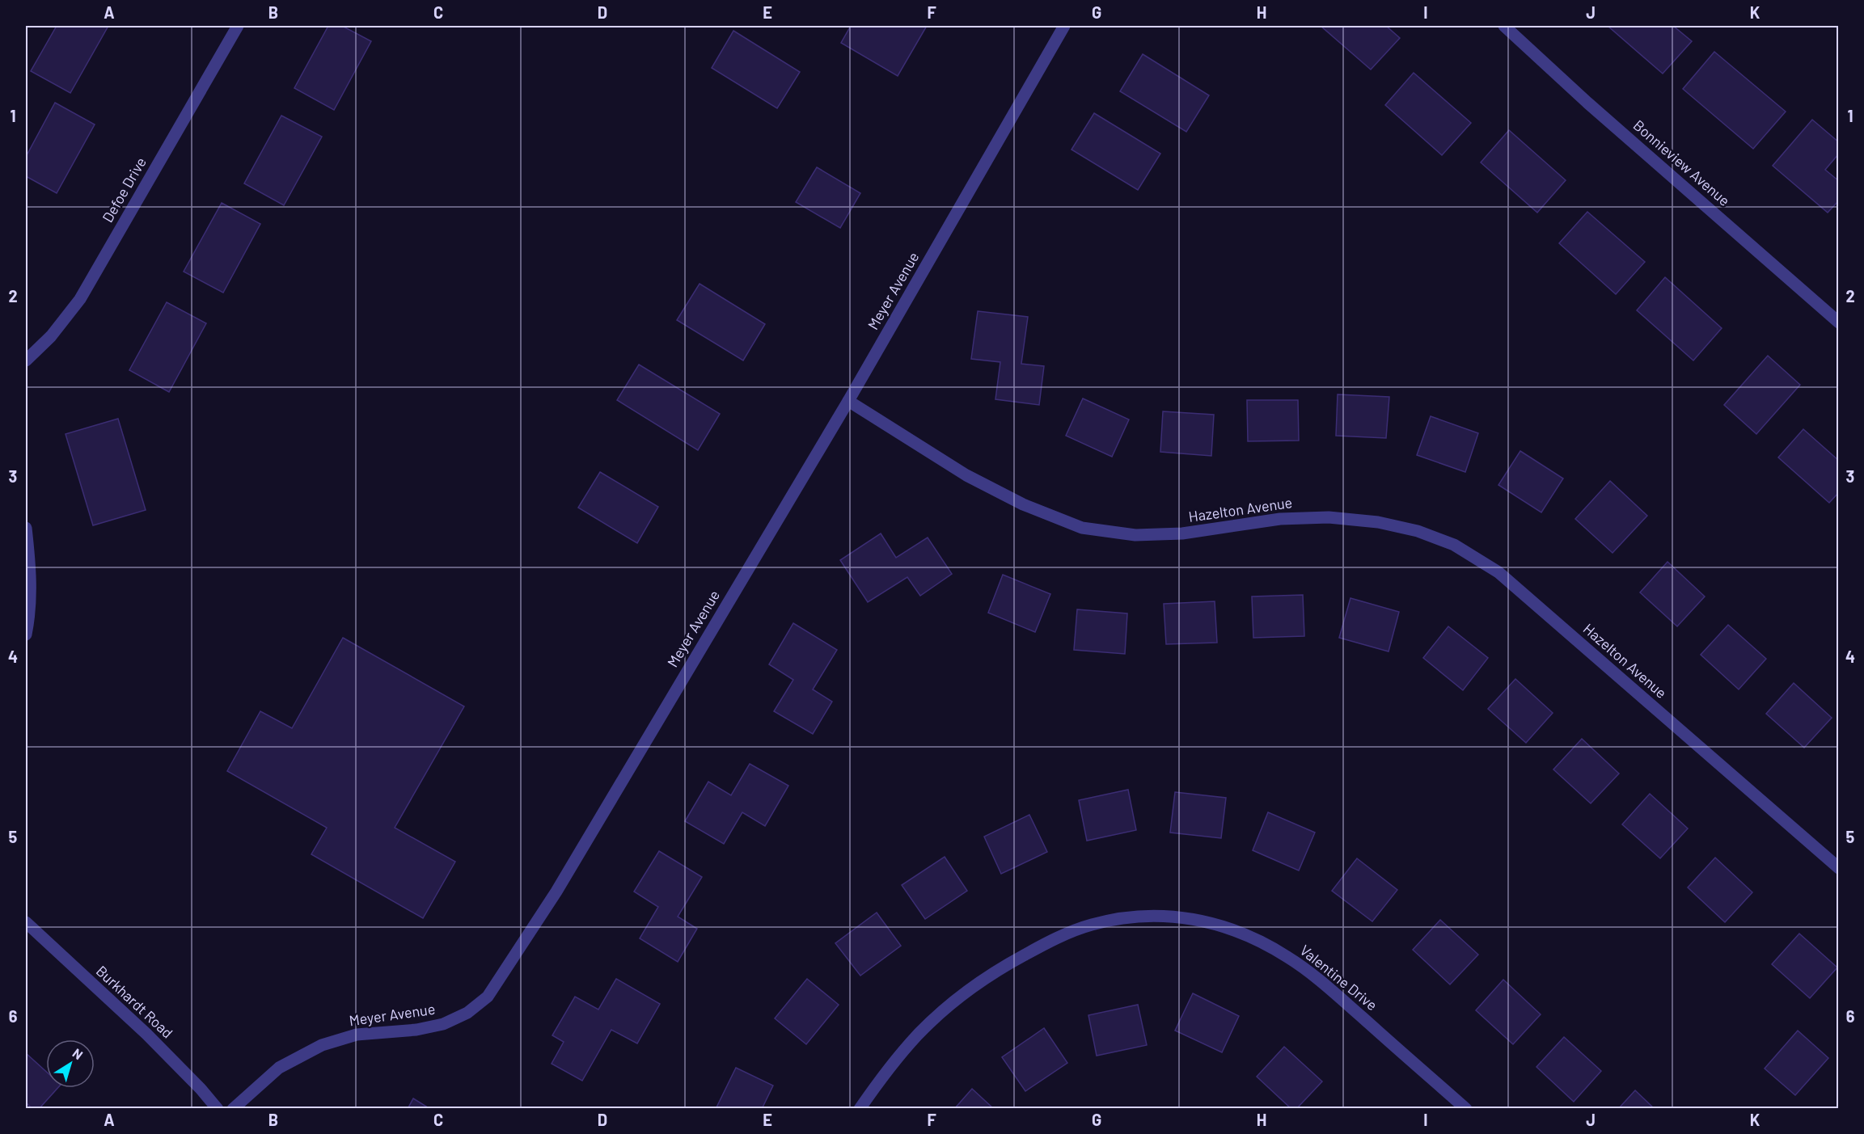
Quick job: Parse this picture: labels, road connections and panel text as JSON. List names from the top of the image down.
{
  "streets": {
    "street": [
      "Bonnieview Avenue",
      "Defoe Drive",
      "Meyer Avenue",
      "Hazelton Avenue",
      "Valentine Drive",
      "Burkhardt Road"
    ]
  },
  "crossings": [
    ["Meyer Avenue", "Hazelton Avenue"]
  ],
  "north": "top right",
  "grid": {
    "columns": [
      "A",
      "B",
      "C",
      "D",
      "E",
      "F",
      "G",
      "H",
      "I",
      "J",
      "K"
    ],
    "rows": [
      "1",
      "2",
      "3",
      "4",
      "5",
      "6"
    ]
  }
}
